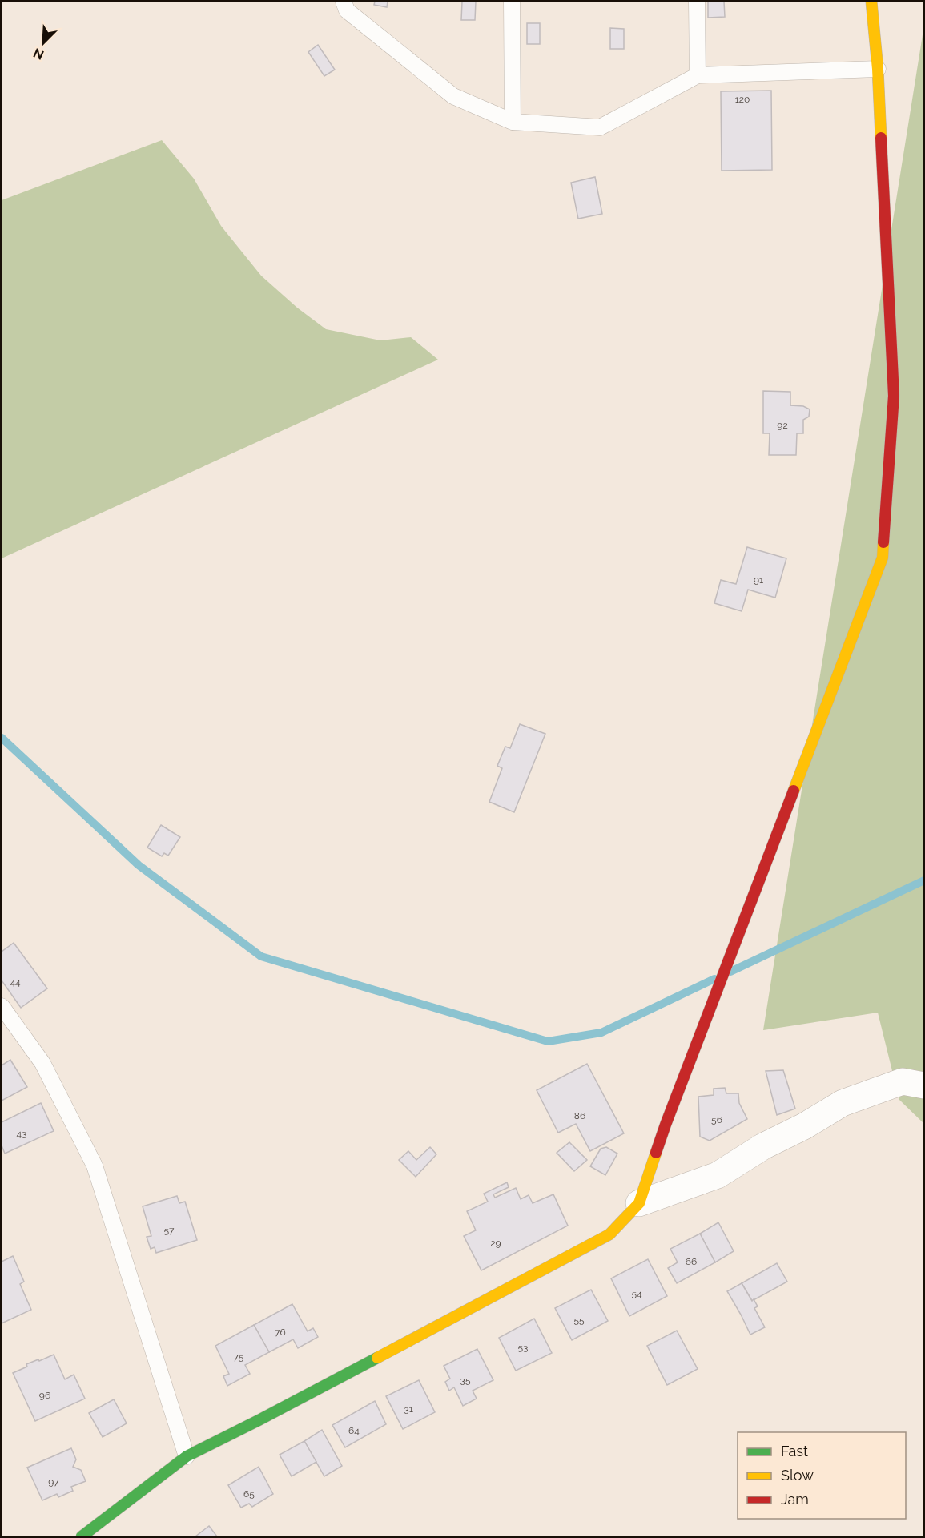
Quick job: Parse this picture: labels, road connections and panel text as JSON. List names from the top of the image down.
{
  "house_numbers": [
    "120",
    "92",
    "91",
    "44",
    "86",
    "56",
    "43",
    "57",
    "29",
    "66",
    "54",
    "55",
    "76",
    "53",
    "75",
    "35",
    "96",
    "31",
    "64",
    "97",
    "65"
  ],
  "legend": ["Fast", "Slow", "Jam"],
  "north": "bottom left"
}
